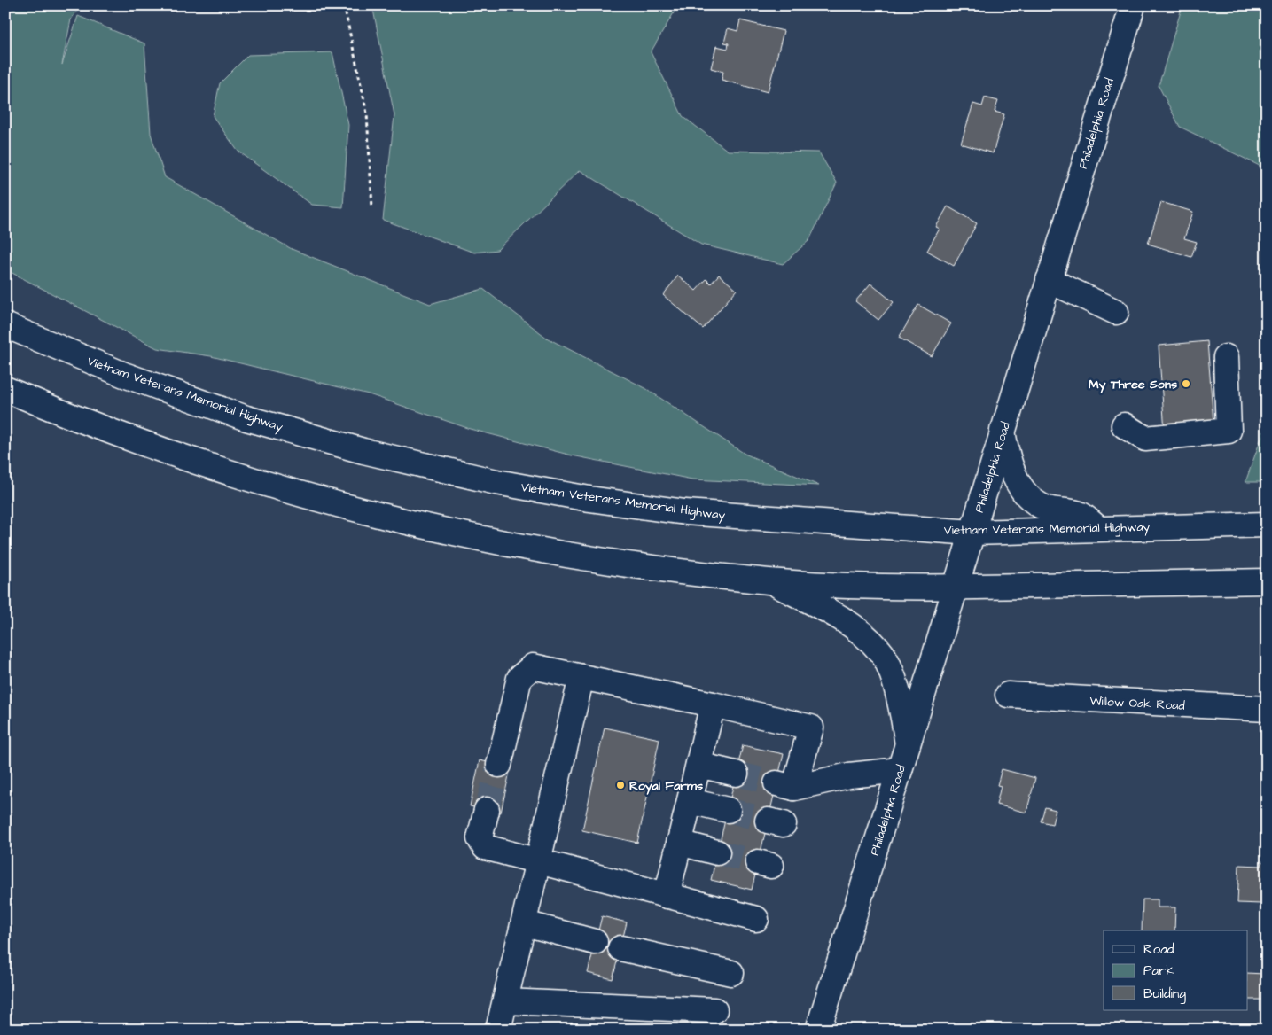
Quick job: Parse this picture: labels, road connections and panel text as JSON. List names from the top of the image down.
{
  "streets": {
    "main road": ["Philadelphia Road", "Vietnam Veterans Memorial Highway", "Willow Oak Road"]
  },
  "crossings": [
    ["Philadelphia Road", "Vietnam Veterans Memorial Highway"]
  ],
  "places": ["My Three Sons", "Royal Farms"],
  "legend": ["Road", "Park", "Building"]
}
